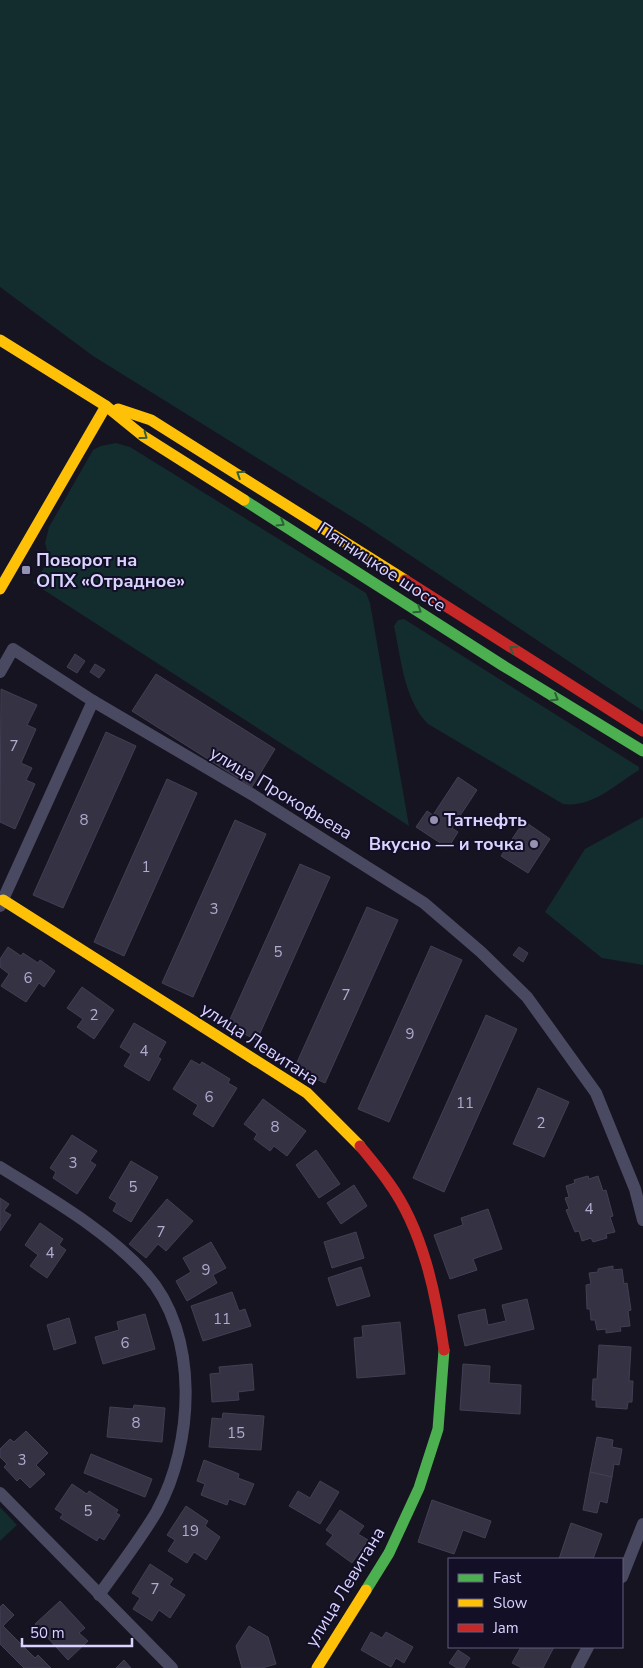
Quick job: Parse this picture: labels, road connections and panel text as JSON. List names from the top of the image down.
{
  "streets": {
    "main road": ["Пятницкое шоссе", "улица Левитана"],
    "street": ["улица Прокофьева"]
  },
  "places": {
    "transit": ["Поворот на ОПХ «Отрадное»"],
    "other": ["Татнефть", "Вкусно — и точка"]
  },
  "house_numbers": [
    "7",
    "8",
    "1",
    "3",
    "5",
    "6",
    "7",
    "2",
    "9",
    "4",
    "6",
    "11",
    "2",
    "8",
    "3",
    "5",
    "4",
    "7",
    "4",
    "9",
    "11",
    "6",
    "8",
    "15",
    "3",
    "5",
    "19",
    "7"
  ],
  "legend": ["Fast", "Slow", "Jam"],
  "scale_bar": "50 m"
}
